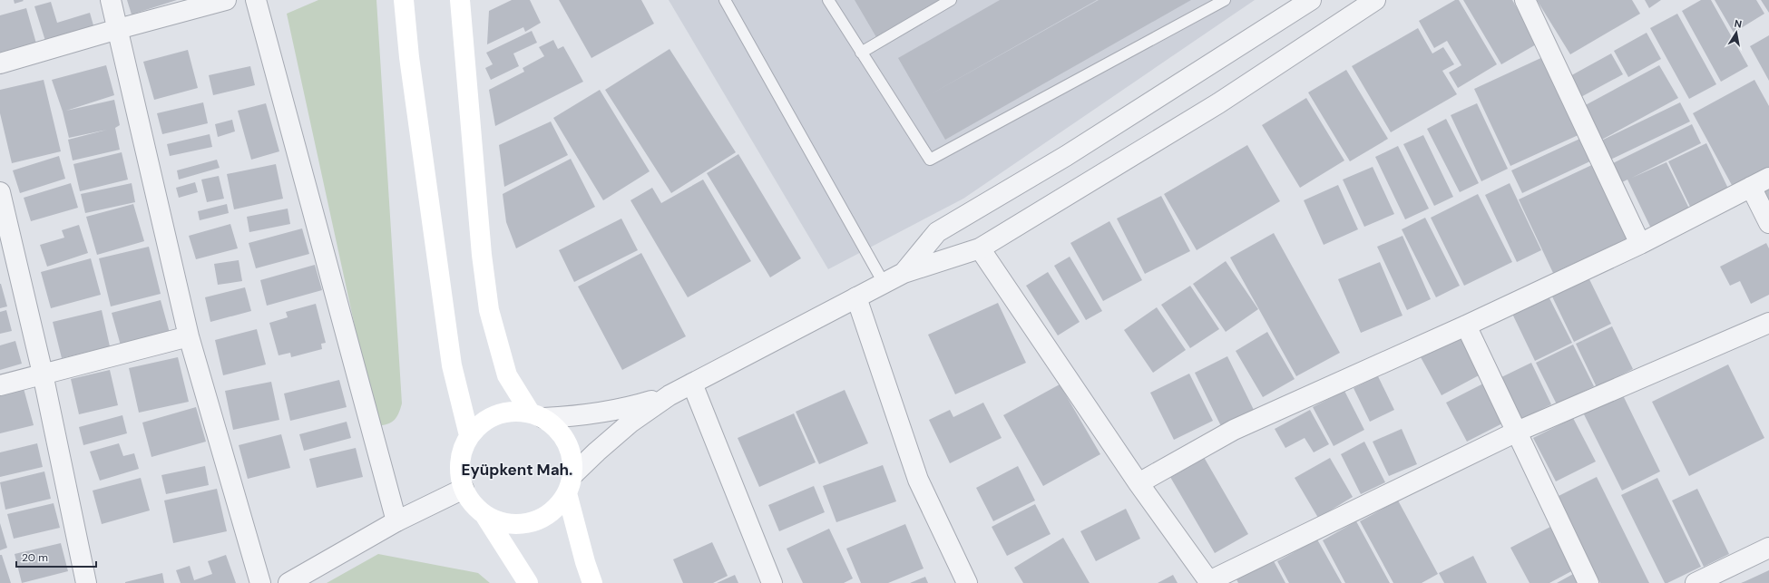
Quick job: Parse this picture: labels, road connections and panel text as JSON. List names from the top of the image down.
{
  "districts": ["Eyüpkent Mah."],
  "scale_bar": "20 m",
  "north": "top"
}
